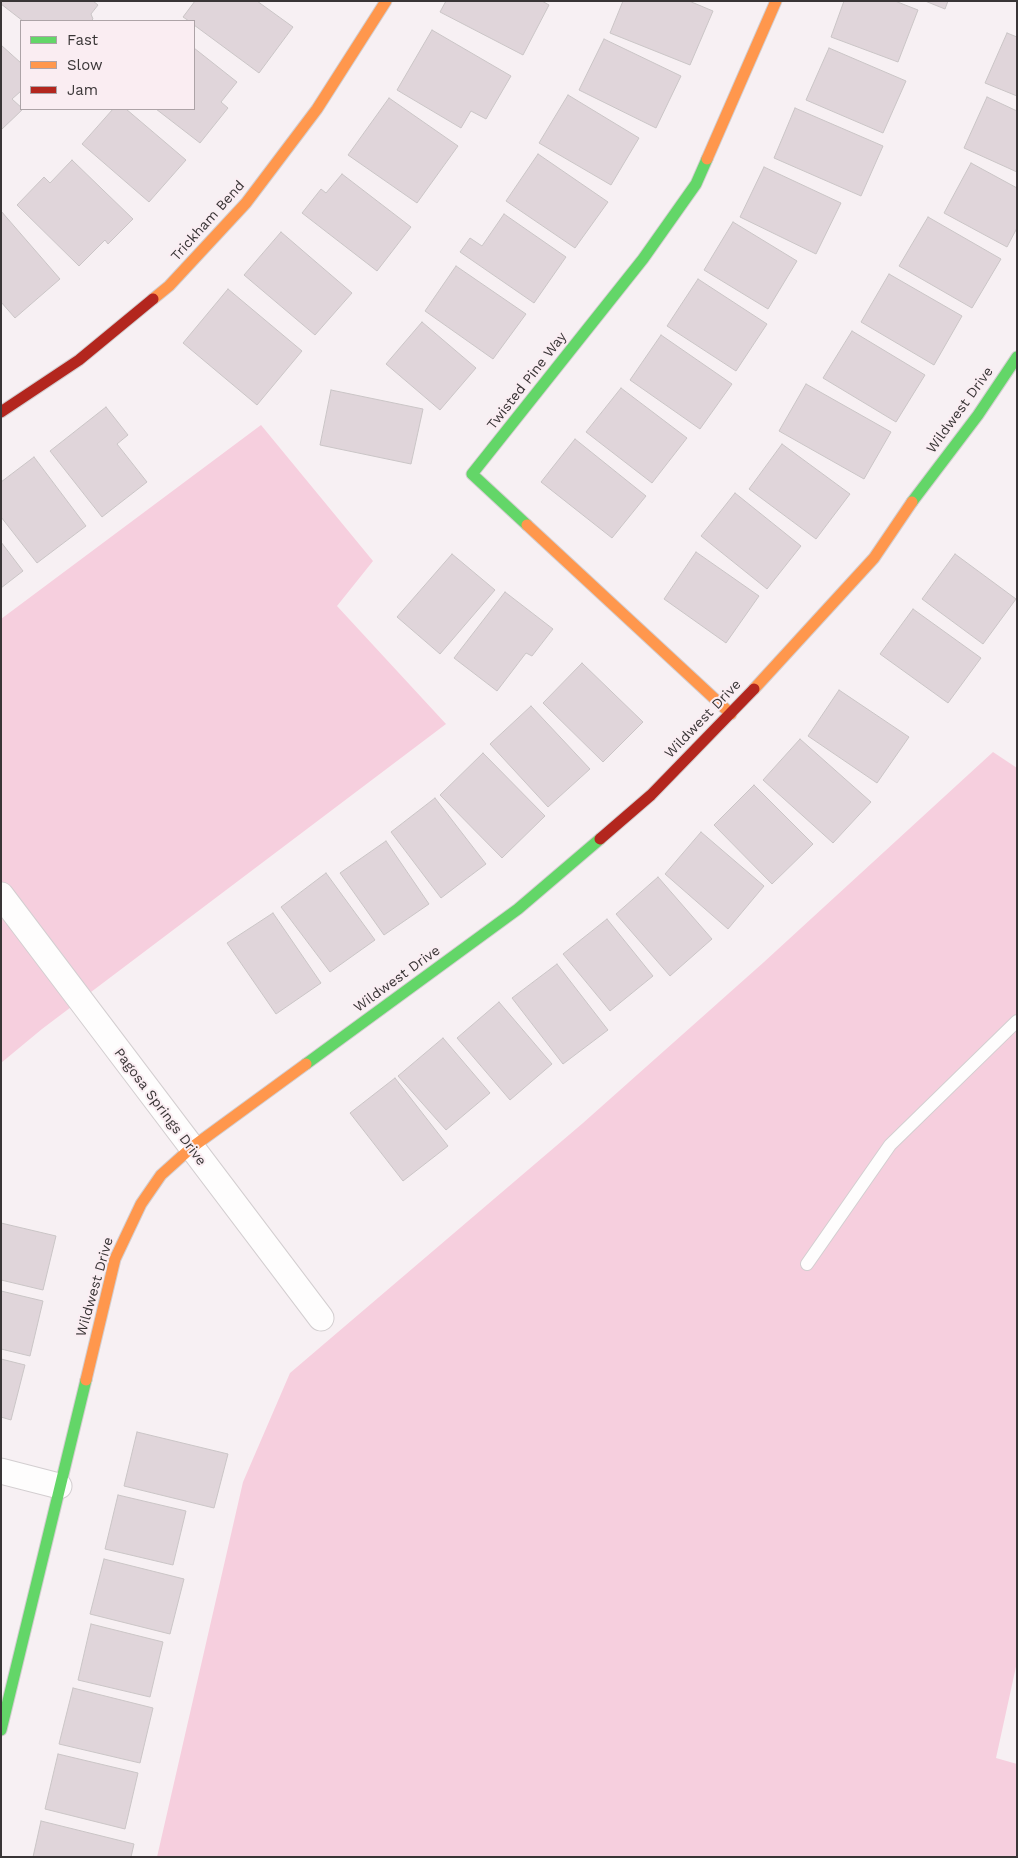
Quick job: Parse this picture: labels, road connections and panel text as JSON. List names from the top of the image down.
{
  "streets": {
    "street": [
      "Trickham Bend",
      "Twisted Pine Way",
      "Wildwest Drive",
      "Pagosa Springs Drive"
    ]
  },
  "crossings": [
    ["Twisted Pine Way", "Wildwest Drive"],
    ["Wildwest Drive", "Pagosa Springs Drive"]
  ],
  "legend": ["Fast", "Slow", "Jam"]
}
